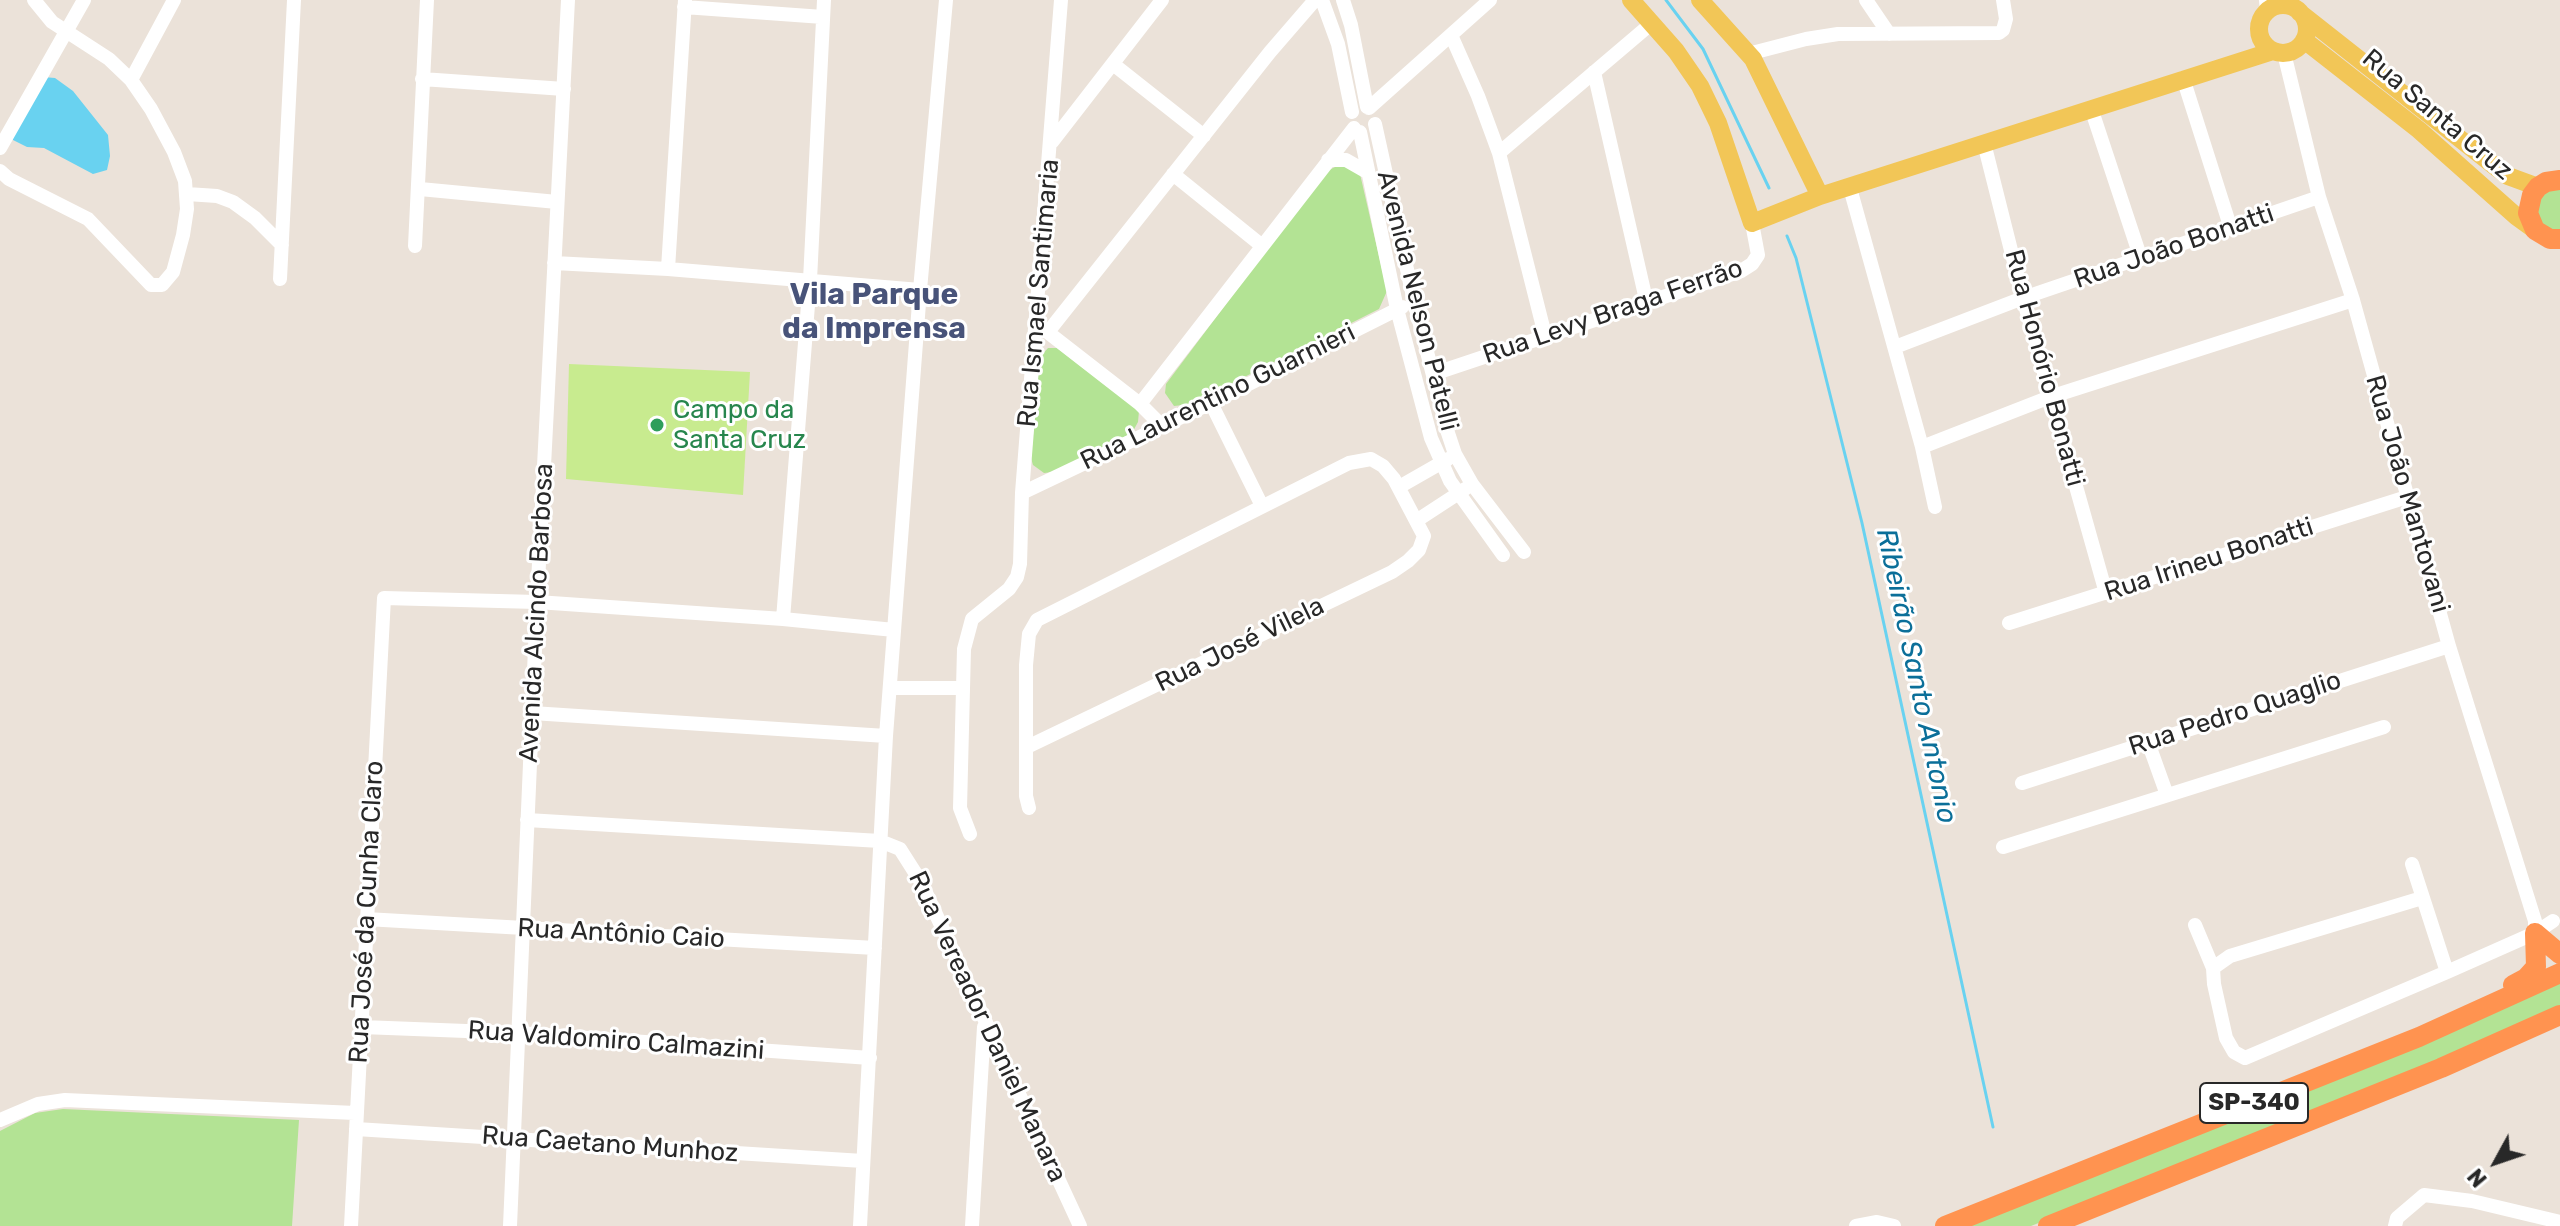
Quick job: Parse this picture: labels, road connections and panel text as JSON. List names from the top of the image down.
{
  "streets": {
    "highway": ["SP-340"],
    "main road": ["Rua Santa Cruz"],
    "street": [
      "Rua João Bonatti",
      "Rua Ismael Santimaria",
      "Avenida Nelson Patelli",
      "Rua Levy Braga Ferrão",
      "Rua Honório Bonatti",
      "Rua Laurentino Guarnieri",
      "Rua João Mantovani",
      "Rua Irineu Bonatti",
      "Avenida Alcindo Barbosa",
      "Rua José Vilela",
      "Rua Pedro Quaglio",
      "Rua José da Cunha Claro",
      "Rua Antônio Caio",
      "Rua Vereador Daniel Manara",
      "Rua Valdomiro Calmazini",
      "Rua Caetano Munhoz"
    ]
  },
  "crossings": [
    ["Rua Santa Cruz", "Rua João Mantovani"],
    ["Rua João Bonatti", "Rua Honório Bonatti"],
    ["Rua João Bonatti", "Rua João Mantovani"],
    ["Rua Ismael Santimaria", "Rua Laurentino Guarnieri"],
    ["Avenida Nelson Patelli", "Rua Levy Braga Ferrão"],
    ["Avenida Nelson Patelli", "Rua Laurentino Guarnieri"],
    ["Rua Honório Bonatti", "Rua Irineu Bonatti"],
    ["Rua João Mantovani", "Rua Irineu Bonatti"],
    ["Rua João Mantovani", "Rua Pedro Quaglio"],
    ["Avenida Alcindo Barbosa", "Rua José da Cunha Claro"],
    ["Avenida Alcindo Barbosa", "Rua Antônio Caio"],
    ["Avenida Alcindo Barbosa", "Rua Valdomiro Calmazini"],
    ["Avenida Alcindo Barbosa", "Rua Caetano Munhoz"],
    ["Rua José da Cunha Claro", "Rua Antônio Caio"],
    ["Rua José da Cunha Claro", "Rua Valdomiro Calmazini"],
    ["Rua José da Cunha Claro", "Rua Caetano Munhoz"]
  ],
  "districts": ["Vila Parque da Imprensa"],
  "water": ["Ribeirão Santo Antonio"],
  "places": ["Campo da Santa Cruz"],
  "north": "bottom left"
}
